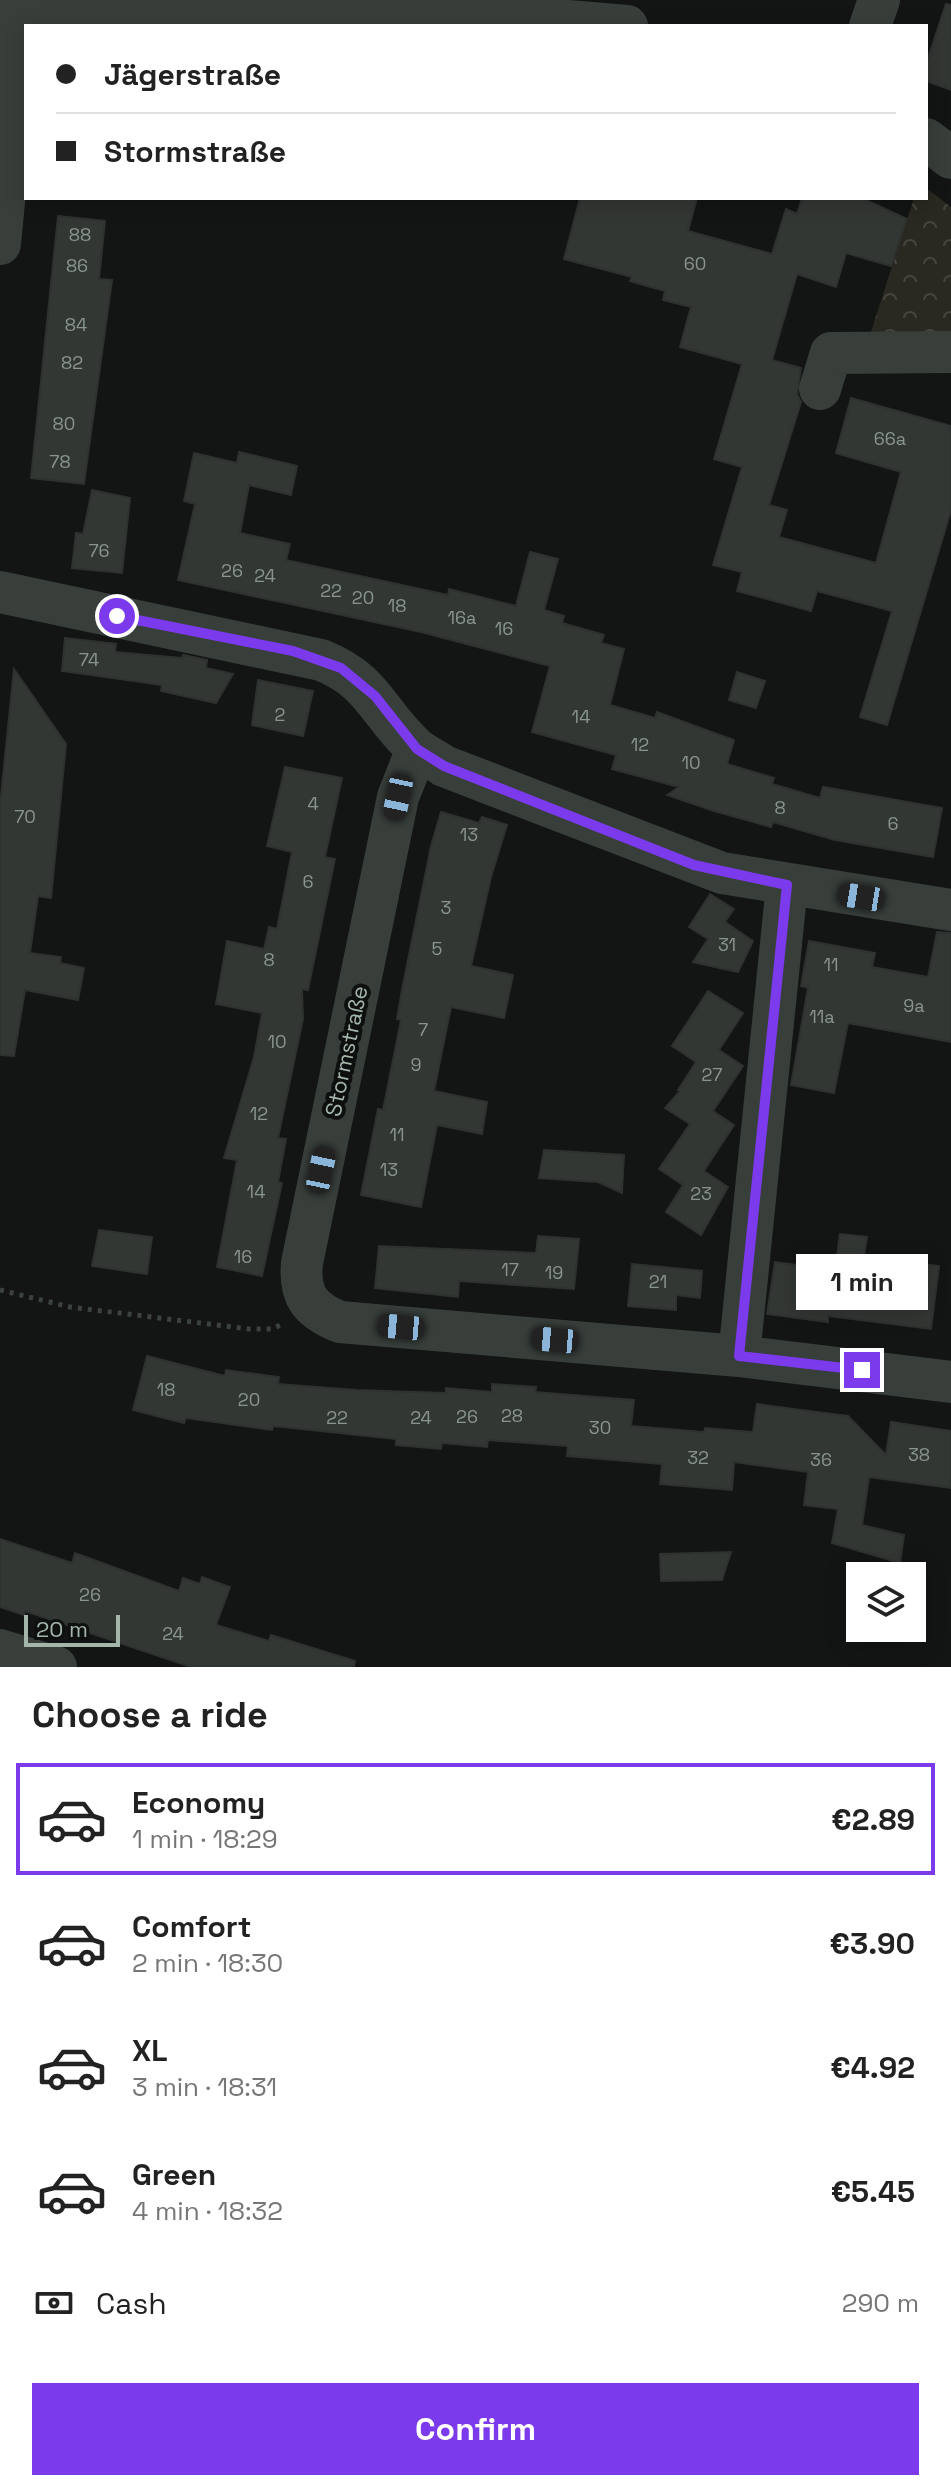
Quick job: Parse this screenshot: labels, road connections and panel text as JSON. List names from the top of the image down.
{
  "streets": {
    "street": ["Stormstraße"]
  },
  "house_numbers": [
    "88",
    "60",
    "86",
    "84",
    "82",
    "80",
    "66a",
    "78",
    "76",
    "26",
    "24",
    "22",
    "20",
    "18",
    "16a",
    "16",
    "74",
    "2",
    "14",
    "12",
    "10",
    "4",
    "8",
    "70",
    "6",
    "13",
    "6",
    "3",
    "31",
    "5",
    "8",
    "11",
    "9a",
    "11a",
    "7",
    "10",
    "9",
    "27",
    "12",
    "11",
    "13",
    "14",
    "23",
    "16",
    "17",
    "19",
    "21",
    "18",
    "20",
    "28",
    "26",
    "22",
    "24",
    "30",
    "38",
    "32",
    "36",
    "26",
    "24"
  ],
  "scale_bar": "20 m",
  "page": {
    "banner": ["Jägerstraße", "Stormstraße"],
    "bubble": "1 min",
    "scale": "20 m",
    "heading": "Choose a ride",
    "list": [
      {
        "name": "Economy",
        "note": "1 min · 18:29",
        "value": "€2.89"
      },
      {
        "name": "Comfort",
        "note": "2 min · 18:30",
        "value": "€3.90"
      },
      {
        "name": "XL",
        "note": "3 min · 18:31",
        "value": "€4.92"
      },
      {
        "name": "Green",
        "note": "4 min · 18:32",
        "value": "€5.45"
      }
    ],
    "pay": ["Cash", "290 m"],
    "buttons": "Confirm"
  }
}
